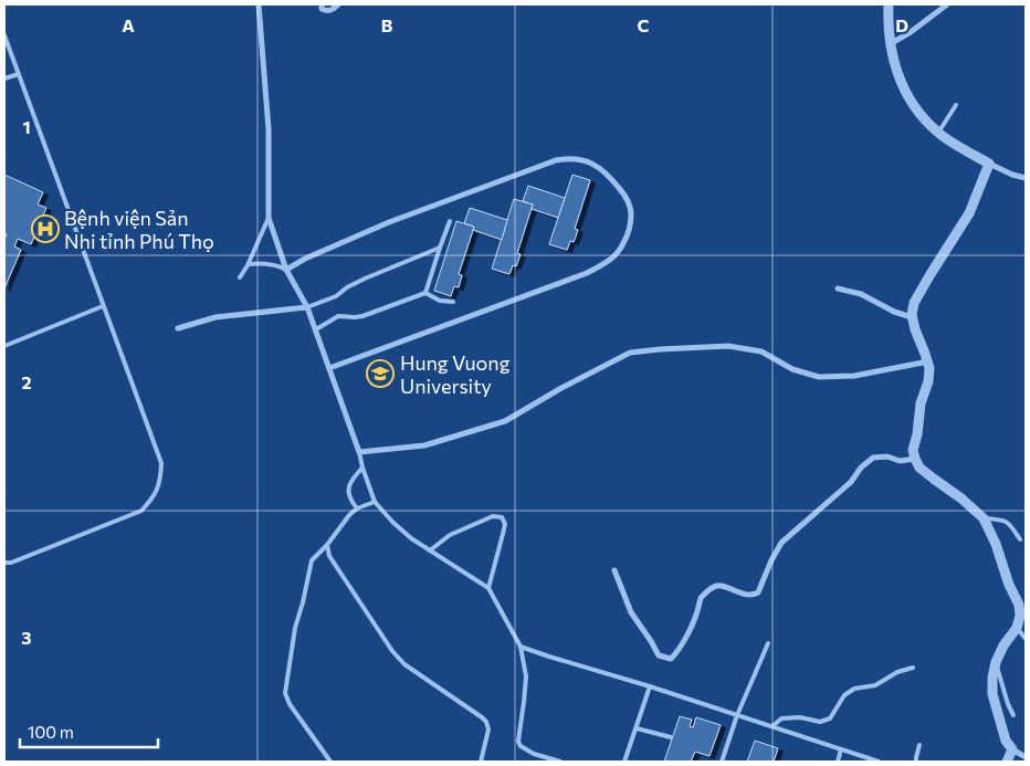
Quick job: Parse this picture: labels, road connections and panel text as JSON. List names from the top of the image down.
{
  "places": {
    "hospital": ["Bệnh viện Sản Nhi tỉnh Phú Thọ"],
    "school or university": ["Hung Vuong University"]
  },
  "scale_bar": "100 m",
  "grid": {
    "columns": [
      "A",
      "B",
      "C",
      "D"
    ],
    "rows": ["1", "2", "3"]
  }
}
